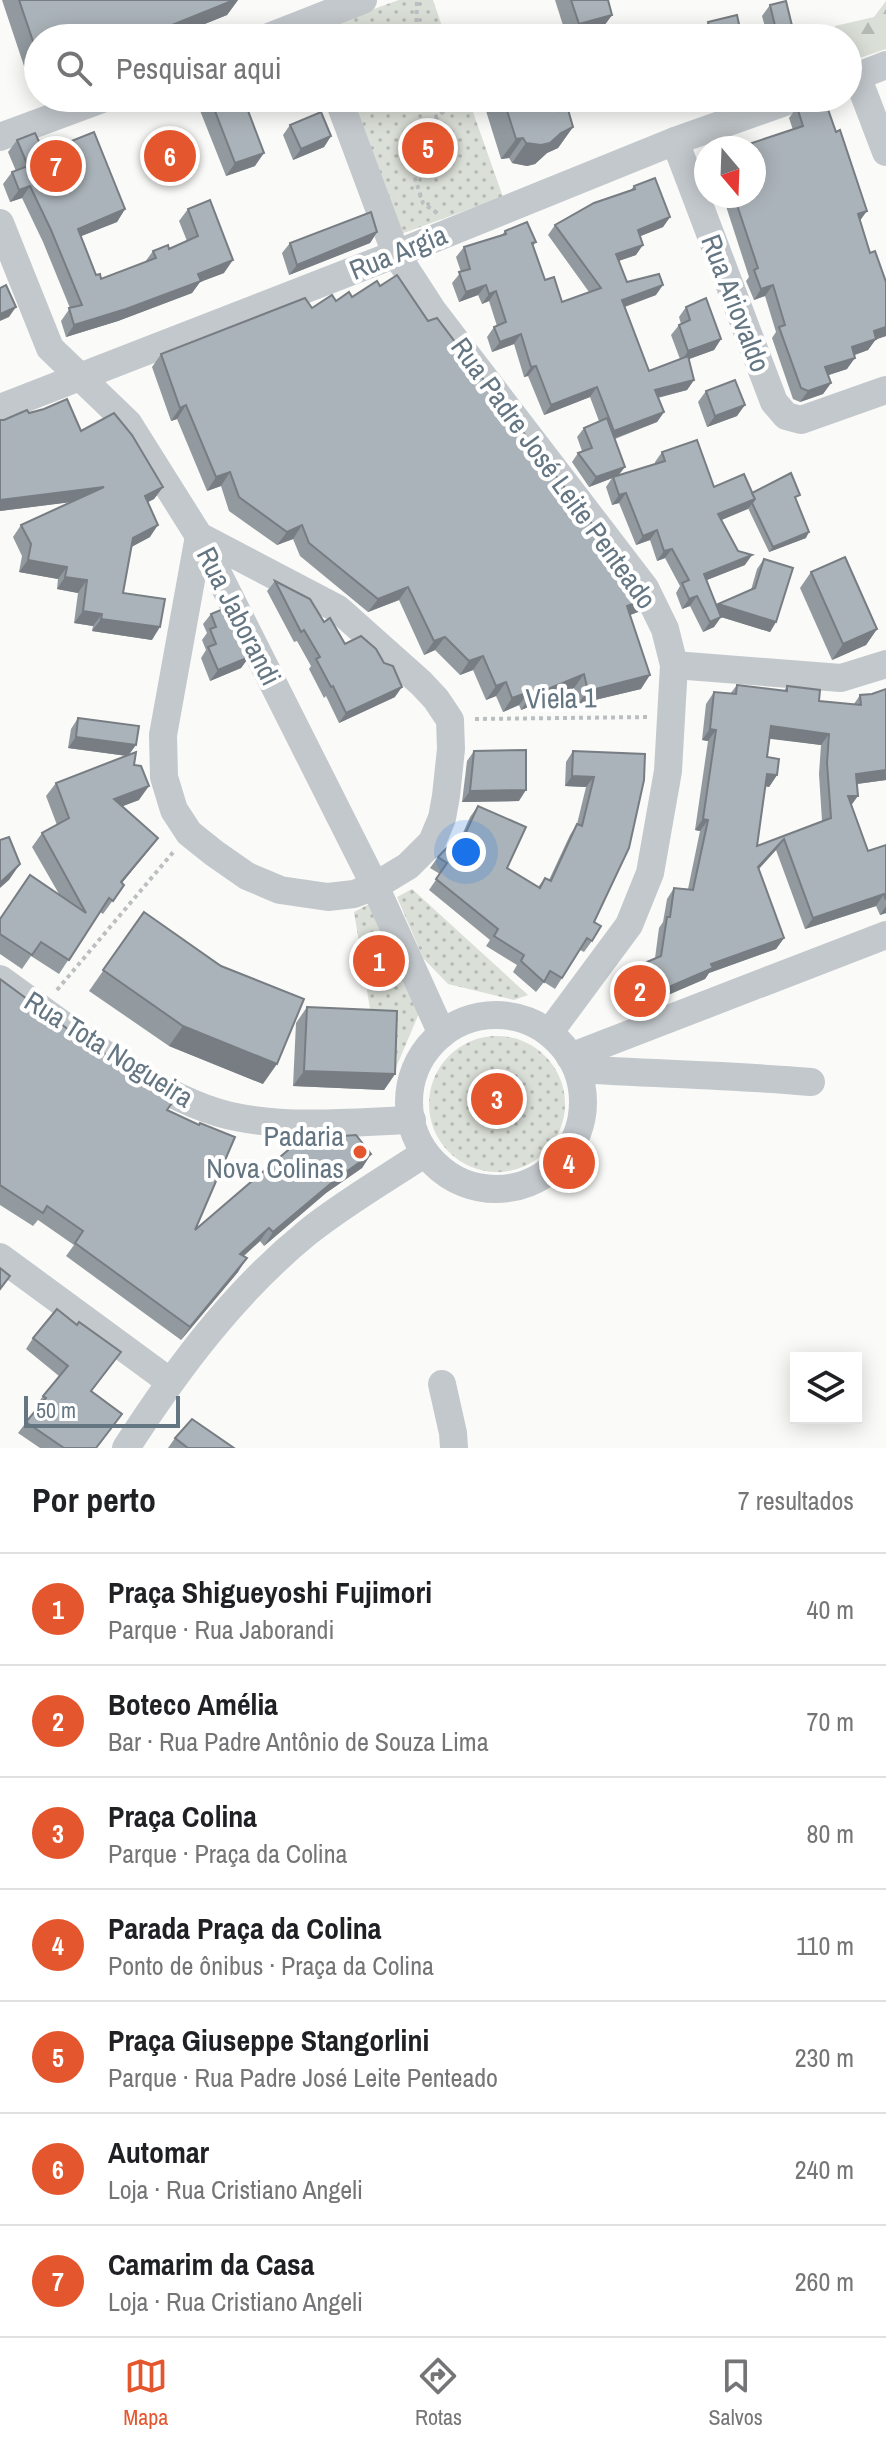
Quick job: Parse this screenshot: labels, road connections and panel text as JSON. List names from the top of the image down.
{
  "streets": {
    "street": [
      "Rua Argia",
      "Rua Ariovaldo",
      "Rua Padre José Leite Penteado",
      "Rua Jaborandi",
      "Rua Tota Nogueira"
    ],
    "path": ["Viela 1"]
  },
  "crossings": [
    ["Rua Argia", "Rua Ariovaldo"],
    ["Rua Argia", "Rua Padre José Leite Penteado"],
    ["Rua Argia", "Rua Jaborandi"],
    ["Rua Padre José Leite Penteado", "Rua Jaborandi"],
    ["Rua Padre José Leite Penteado", "Viela 1"],
    ["Rua Padre José Leite Penteado", "Rua Tota Nogueira"],
    ["Rua Jaborandi", "Rua Tota Nogueira"]
  ],
  "places": ["Padaria Nova Colinas"],
  "scale_bar": "50 m",
  "north": "bottom",
  "page": {
    "search": "Pesquisar aqui",
    "pins": [
      "5",
      "6",
      "7",
      "1",
      "2",
      "3",
      "4"
    ],
    "scale": "50 m",
    "heading": ["Por perto", "7 resultados"],
    "list": [
      {
        "mark": "1",
        "name": "Praça Shigueyoshi Fujimori",
        "note": "Parque · Rua Jaborandi",
        "value": "40 m"
      },
      {
        "mark": "2",
        "name": "Boteco Amélia",
        "note": "Bar · Rua Padre Antônio de Souza Lima",
        "value": "70 m"
      },
      {
        "mark": "3",
        "name": "Praça Colina",
        "note": "Parque · Praça da Colina",
        "value": "80 m"
      },
      {
        "mark": "4",
        "name": "Parada Praça da Colina",
        "note": "Ponto de ônibus · Praça da Colina",
        "value": "110 m"
      },
      {
        "mark": "5",
        "name": "Praça Giuseppe Stangorlini",
        "note": "Parque · Rua Padre José Leite Penteado",
        "value": "230 m"
      },
      {
        "mark": "6",
        "name": "Automar",
        "note": "Loja · Rua Cristiano Angeli",
        "value": "240 m"
      },
      {
        "mark": "7",
        "name": "Camarim da Casa",
        "note": "Loja · Rua Cristiano Angeli",
        "value": "260 m"
      }
    ],
    "nav": ["Mapa", "Rotas", "Salvos"]
  }
}
